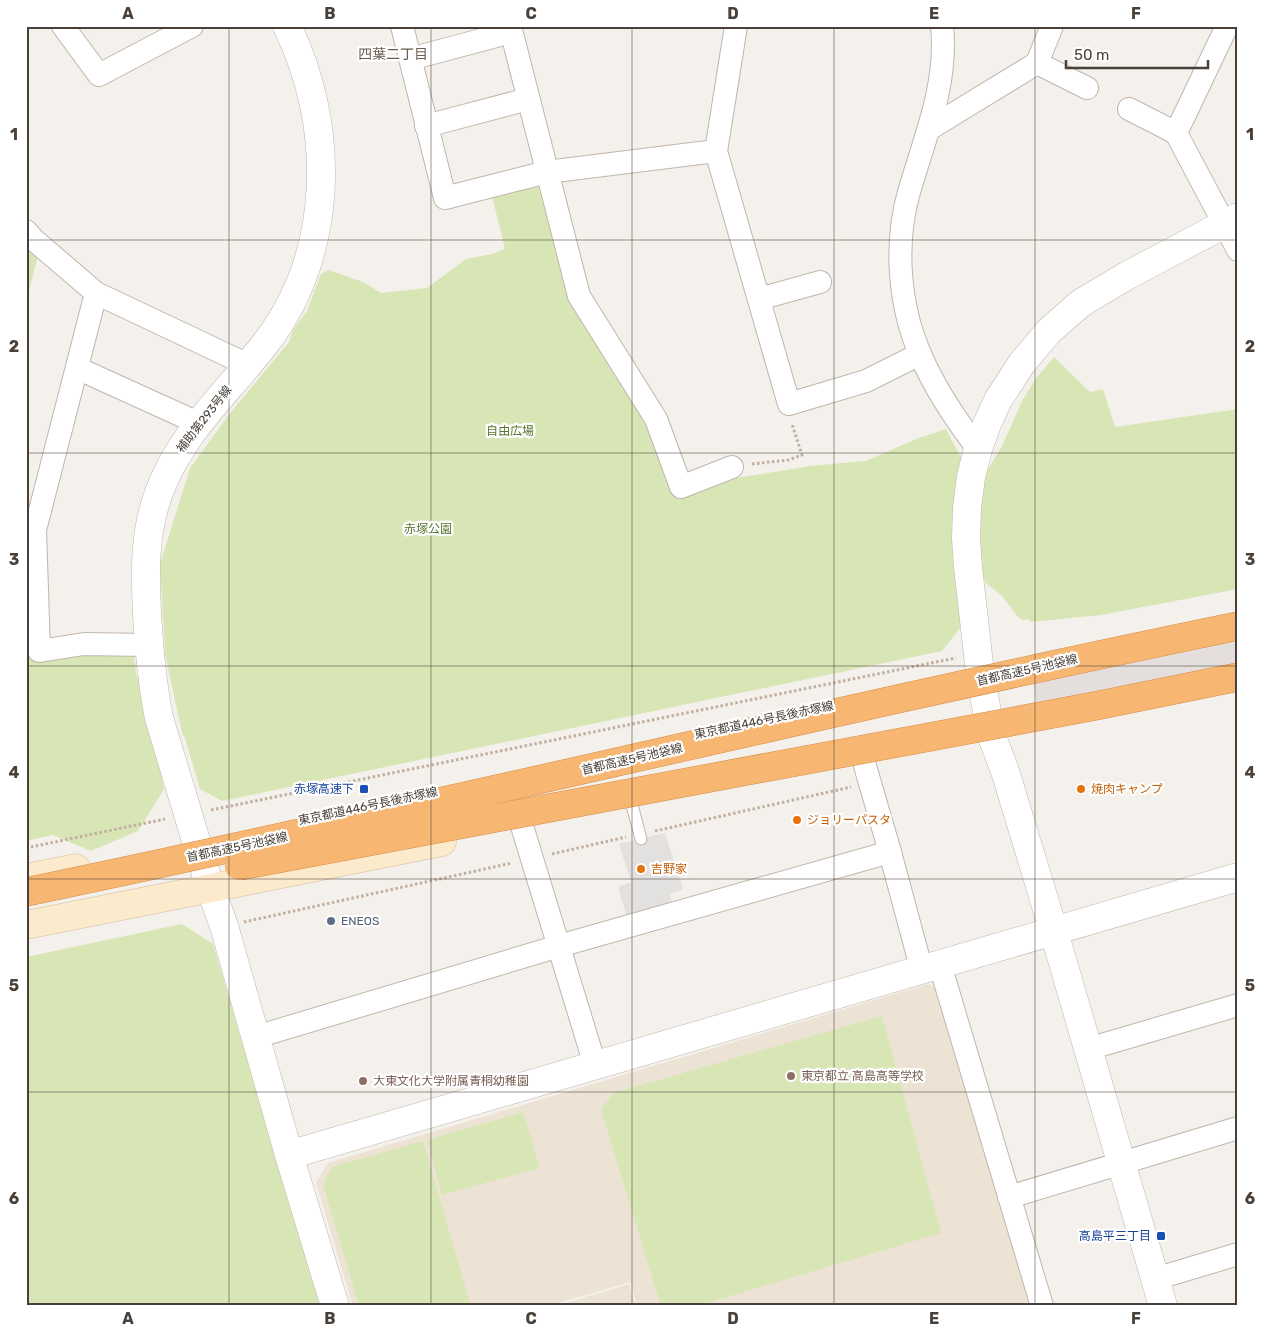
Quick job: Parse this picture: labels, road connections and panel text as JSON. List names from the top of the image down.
{
  "streets": {
    "highway": ["首都高速5号池袋線"],
    "main road": ["東京都道446号長後赤塚線"],
    "street": ["補助第293号線"]
  },
  "crossings": [
    ["補助第293号線", "東京都道446号長後赤塚線"]
  ],
  "districts": ["四葉二丁目"],
  "parks": ["自由広場", "赤塚公園"],
  "places": {
    "transit": ["赤塚高速下", "高島平三丁目"],
    "other": [
      "焼肉キャンプ",
      "ジョリーパスタ",
      "吉野家",
      "ENEOS",
      "東京都立 高島高等学校",
      "大東文化大学附属青桐幼稚園"
    ]
  },
  "scale_bar": "50 m",
  "grid": {
    "columns": [
      "A",
      "B",
      "C",
      "D",
      "E",
      "F"
    ],
    "rows": [
      "1",
      "2",
      "3",
      "4",
      "5",
      "6"
    ]
  }
}
